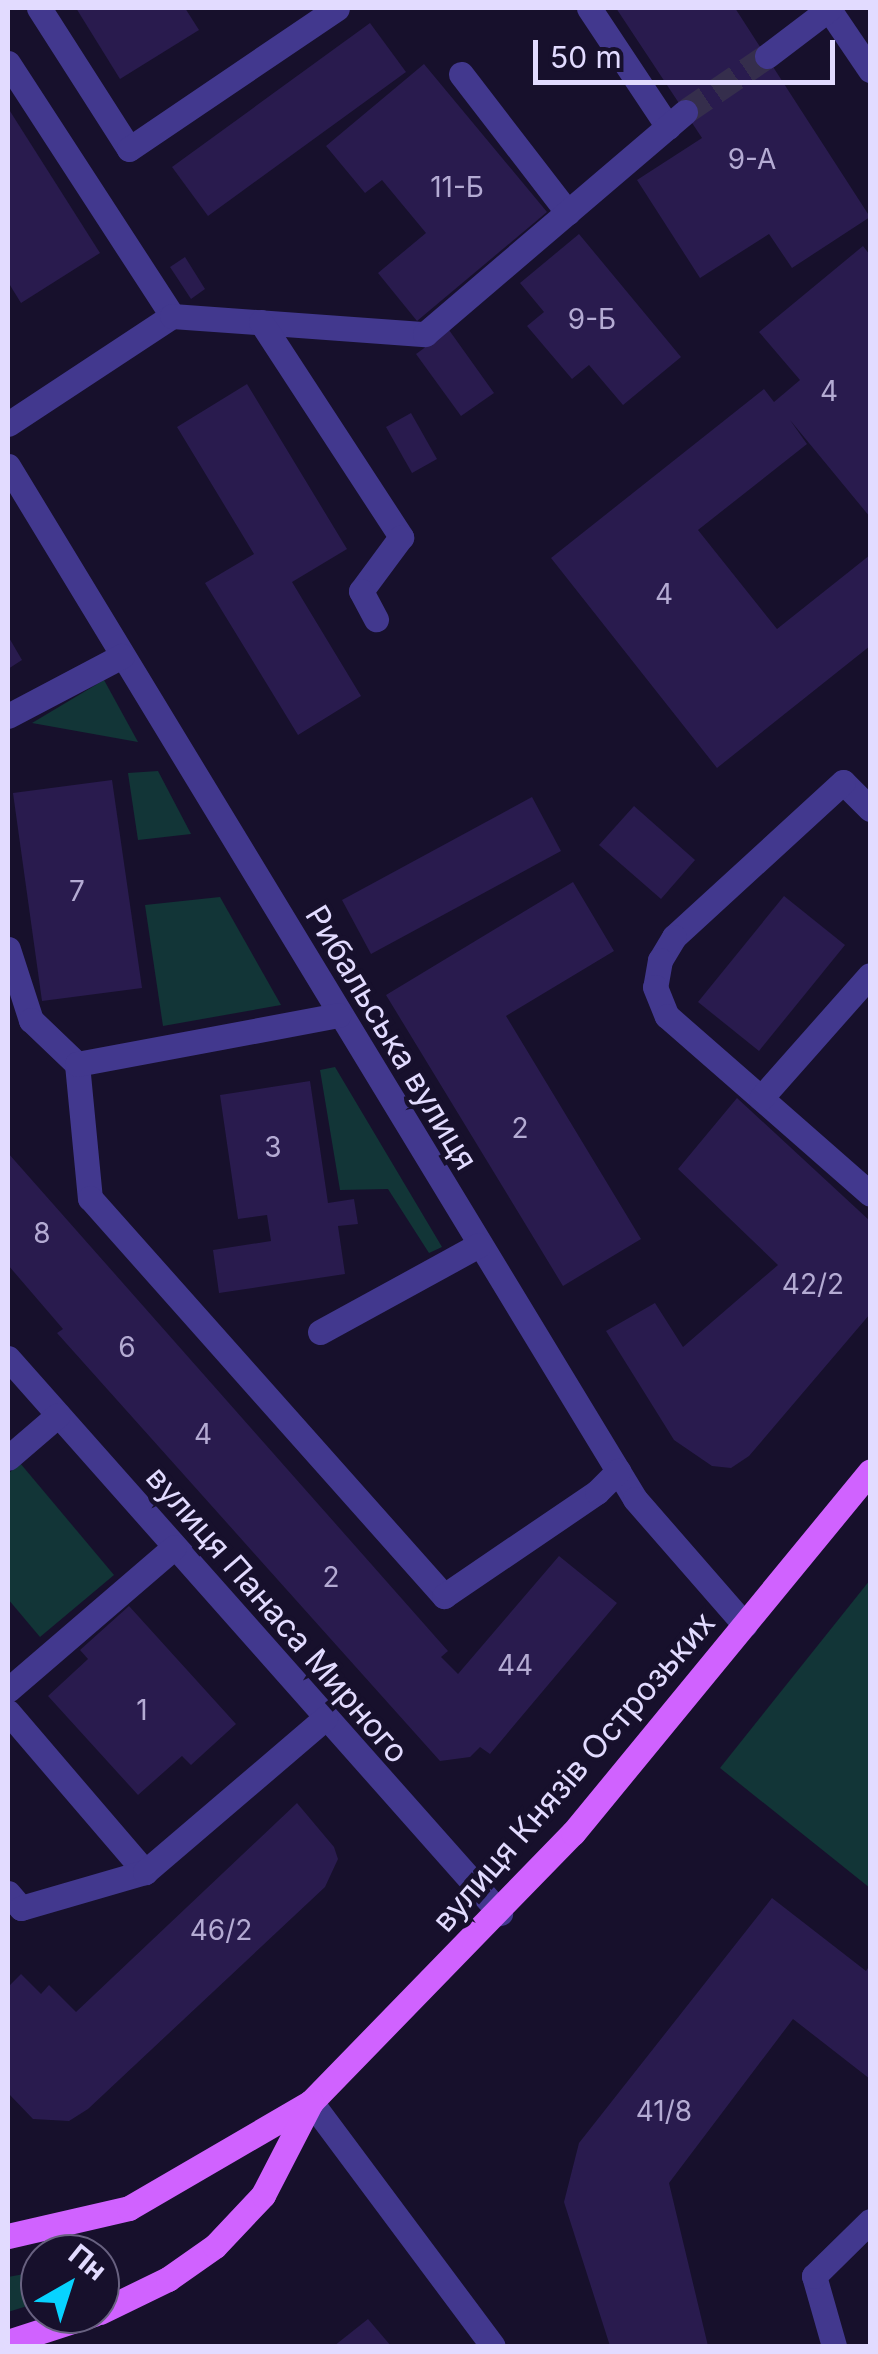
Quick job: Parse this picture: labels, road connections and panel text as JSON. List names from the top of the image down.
{
  "streets": {
    "main road": ["вулиця Князів Острозьких"],
    "street": ["Рибальська вулиця", "вулиця Панаса Мирного"]
  },
  "crossings": [
    ["Рибальська вулиця", "вулиця Князів Острозьких"],
    ["вулиця Панаса Мирного", "вулиця Князів Острозьких"]
  ],
  "house_numbers": [
    "9-А",
    "11-Б",
    "9-Б",
    "4",
    "4",
    "7",
    "2",
    "3",
    "8",
    "42/2",
    "6",
    "4",
    "2",
    "44",
    "1",
    "46/2",
    "41/8"
  ],
  "scale_bar": "50 m",
  "north": "top right"
}
